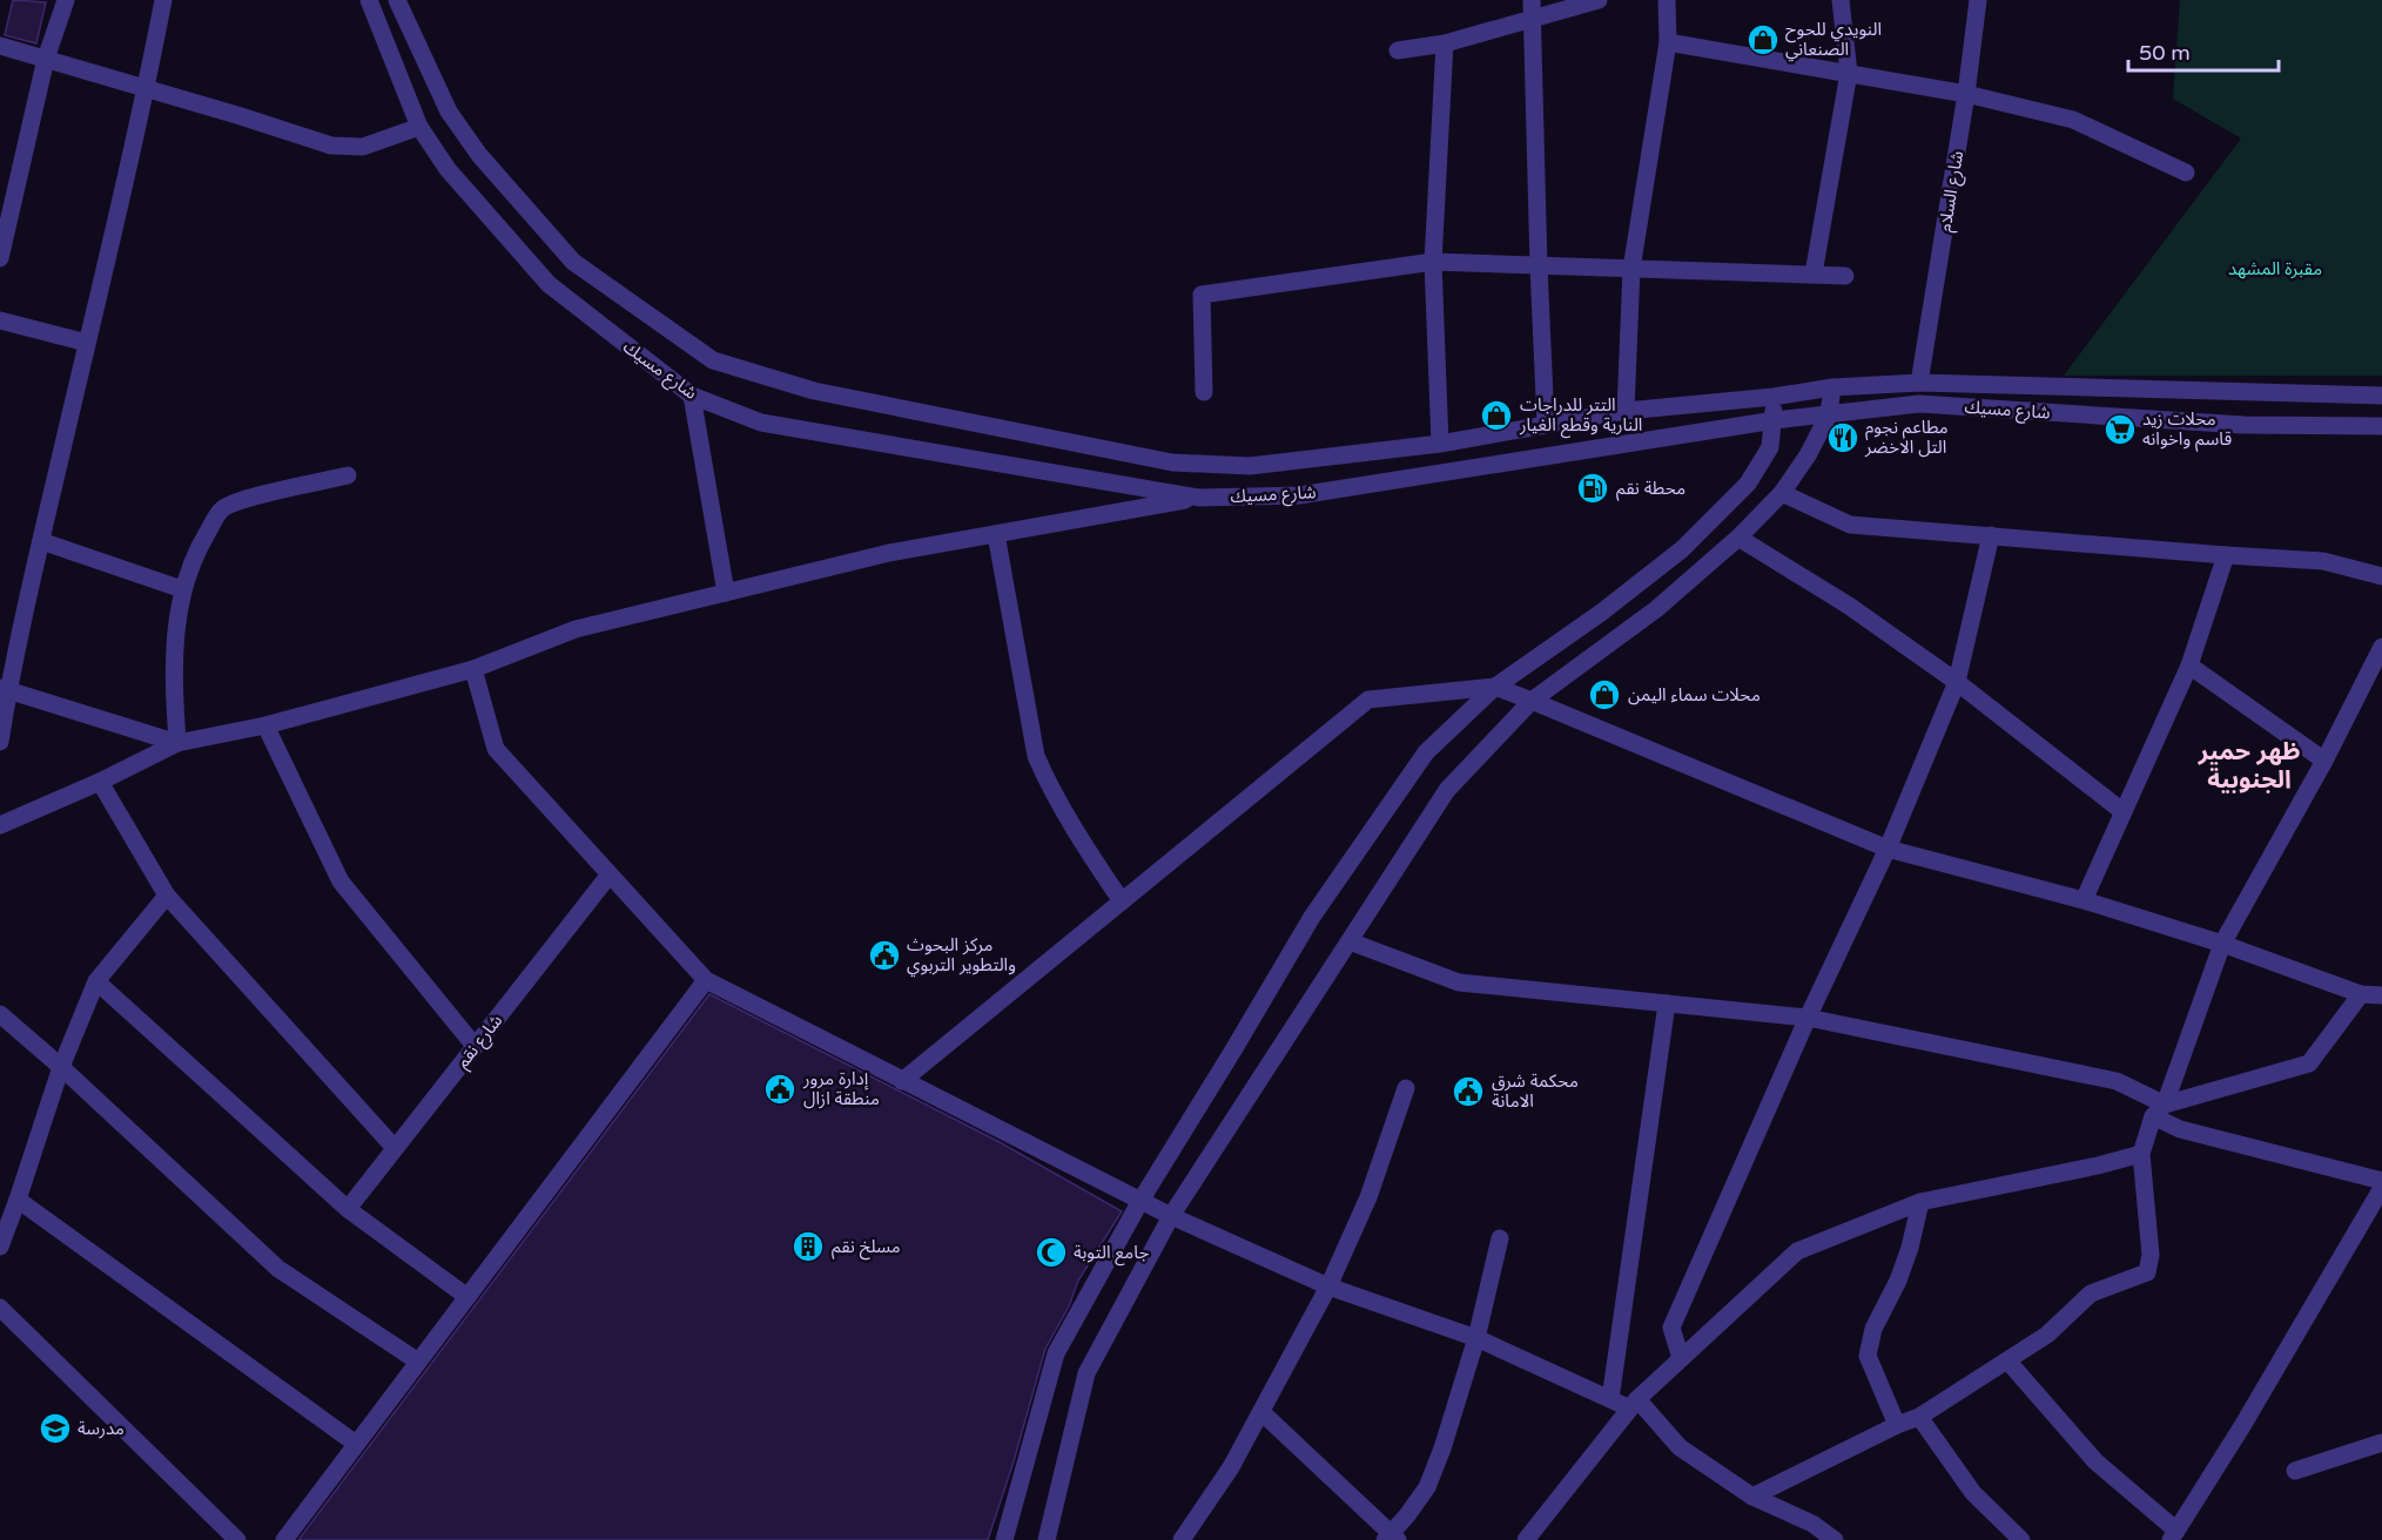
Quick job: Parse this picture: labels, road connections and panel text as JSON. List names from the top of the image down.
{
  "streets": {
    "street": ["شارع السلام", "شارع مسيك", "شارع نقم"]
  },
  "crossings": [
    ["شارع السلام", "شارع مسيك"]
  ],
  "districts": ["ظهر حمير الجنوبية"],
  "parks": ["مقبرة المشهد"],
  "places": {
    "shop": ["النويدي للحوح الصنعاني", "التتر للدراجات النارية وقطع الغيار", "محلات سماء اليمن"],
    "supermarket": ["محلات زيد قاسم واخوانه"],
    "restaurant": ["مطاعم نجوم التل الاخضر"],
    "fuel station": ["محطة نقم"],
    "public building": ["مركز البحوث والتطوير التربوي", "إدارة مرور منطقة ازال", "محكمة شرق الامانة"],
    "building": ["مسلخ نقم"],
    "mosque": ["جامع التوبة"],
    "school or university": ["مدرسة"]
  },
  "scale_bar": "50 m"
}
